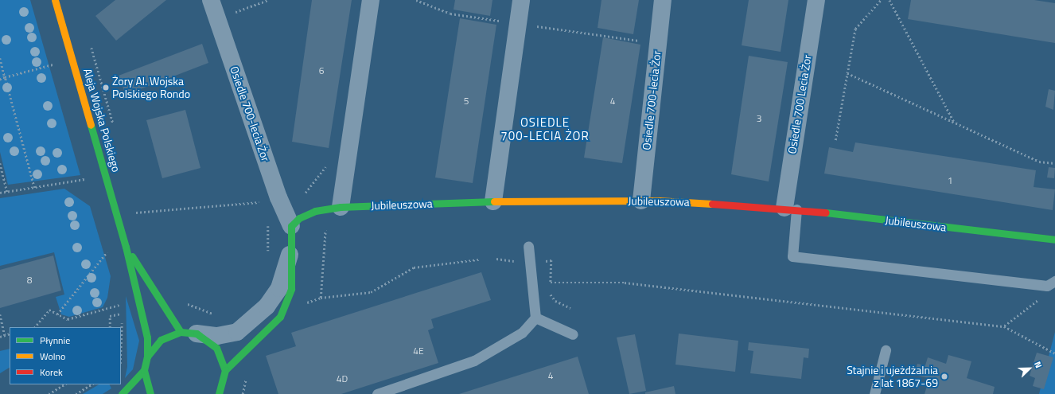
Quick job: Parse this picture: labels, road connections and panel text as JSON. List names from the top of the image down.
{
  "streets": {
    "street": [
      "Osiedle 700-lecia Żor",
      "Osiedle 700 Lecia Żor",
      "Aleja Wojska Polskiego",
      "Jubileuszowa"
    ]
  },
  "crossings": [
    ["Osiedle 700-lecia Żor", "Jubileuszowa"],
    ["Osiedle 700 Lecia Żor", "Jubileuszowa"]
  ],
  "districts": ["OSIEDLE 700-LECIA ŻOR"],
  "places": ["Żory Al. Wojska Polskiego Rondo", "Stajnie i ujeżdżalnia z lat 1867-69"],
  "house_numbers": [
    "6",
    "5",
    "4",
    "3",
    "1",
    "8",
    "4E",
    "4",
    "4D"
  ],
  "legend": ["Płynnie", "Wolno", "Korek"],
  "north": "top right"
}
